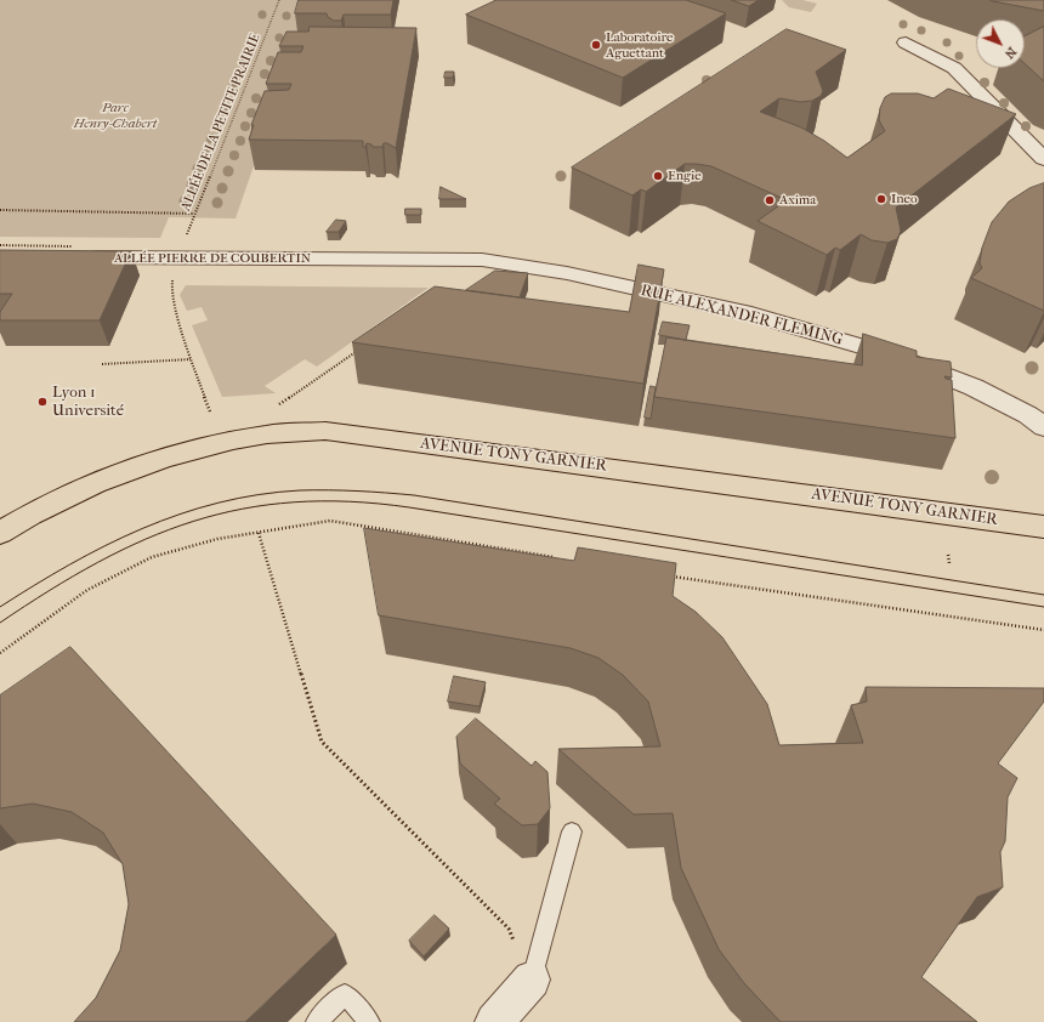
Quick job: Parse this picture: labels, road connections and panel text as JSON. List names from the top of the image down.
{
  "streets": {
    "main road": ["AVENUE TONY GARNIER"],
    "street": ["ALLÉE PIERRE DE COUBERTIN", "RUE ALEXANDER FLEMING"],
    "path": ["ALLÉE DE LA PETITE PRAIRIE"]
  },
  "crossings": [
    ["ALLÉE PIERRE DE COUBERTIN", "RUE ALEXANDER FLEMING"]
  ],
  "parks": ["Parc Henry-Chabert"],
  "places": [
    "Laboratoire Aguettant",
    "Engie",
    "Ineo",
    "Axima",
    "Lyon 1 Université"
  ],
  "north": "bottom right"
}
